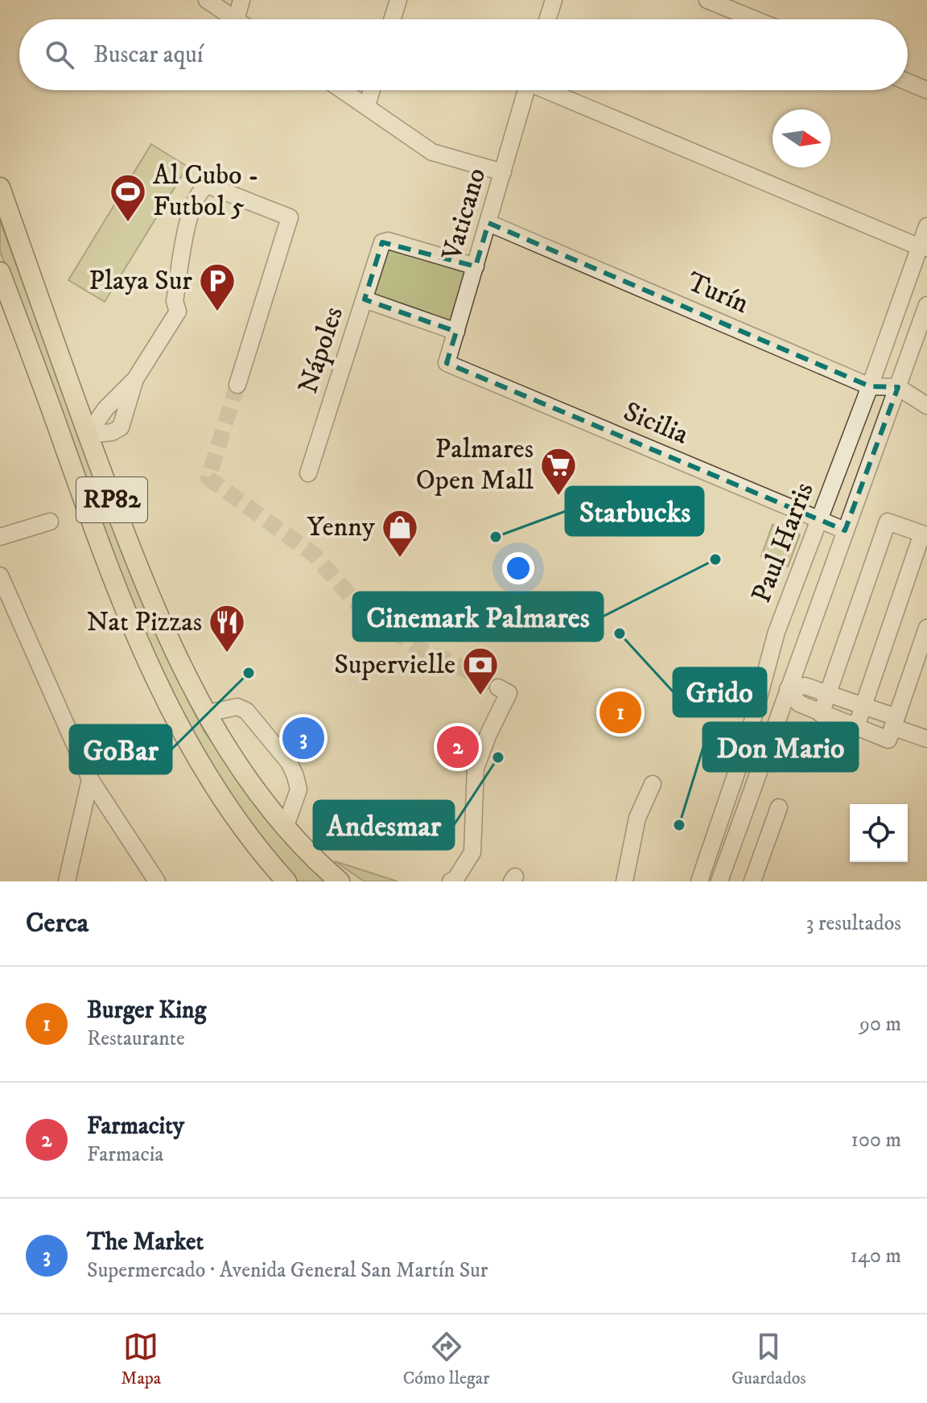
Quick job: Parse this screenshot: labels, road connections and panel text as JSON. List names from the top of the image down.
{
  "streets": {
    "main road": ["RP82"],
    "street": [
      "Vaticano",
      "Turín",
      "Nápoles",
      "Sicilia",
      "Paul Harris"
    ]
  },
  "crossings": [
    ["Vaticano", "Turín"],
    ["Vaticano", "Nápoles"],
    ["Vaticano", "Sicilia"],
    ["Turín", "Paul Harris"],
    ["Sicilia", "Paul Harris"]
  ],
  "places": {
    "sports": ["Al Cubo - Futbol 5"],
    "parking": ["Playa Sur"],
    "supermarket": ["Palmares Open Mall"],
    "other": [
      "Starbucks",
      "Cinemark Palmares",
      "Grido",
      "GoBar",
      "Andesmar",
      "Don Mario"
    ],
    "shop": ["Yenny"],
    "restaurant": ["Nat Pizzas"],
    "bank": ["Supervielle"]
  },
  "north": "right",
  "page": {
    "search": "Buscar aquí",
    "pins": ["1", "3", "2"],
    "heading": ["Cerca", "3 resultados"],
    "list": [
      {
        "mark": "1",
        "name": "Burger King",
        "note": "Restaurante",
        "value": "90 m"
      },
      {
        "mark": "2",
        "name": "Farmacity",
        "note": "Farmacia",
        "value": "100 m"
      },
      {
        "mark": "3",
        "name": "The Market",
        "note": "Supermercado · Avenida General San Martín Sur",
        "value": "140 m"
      }
    ],
    "nav": ["Mapa", "Cómo llegar", "Guardados"]
  }
}
